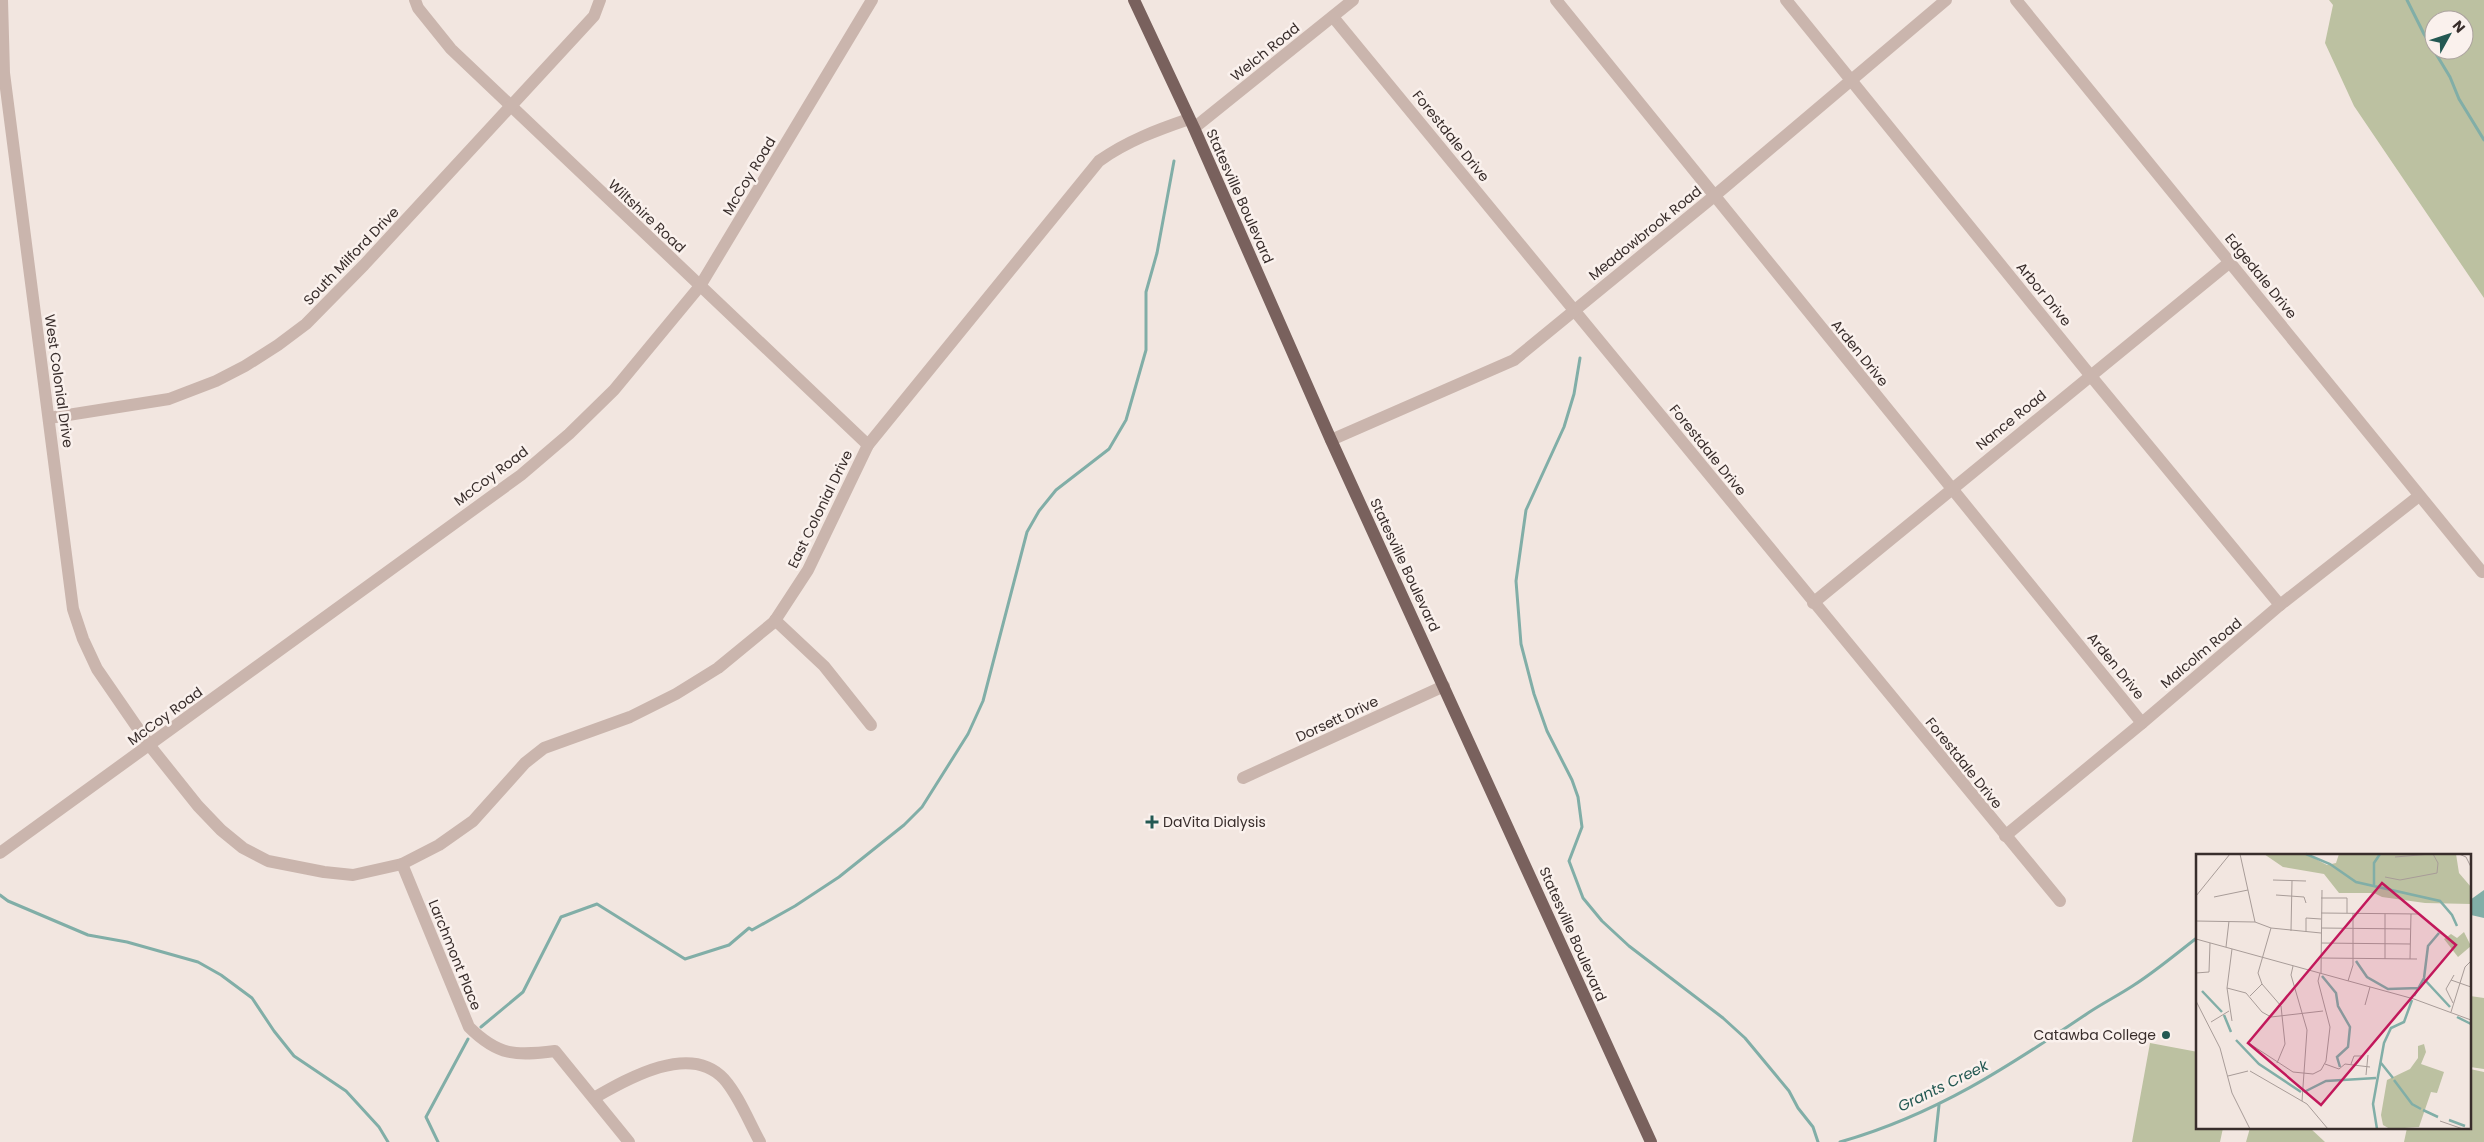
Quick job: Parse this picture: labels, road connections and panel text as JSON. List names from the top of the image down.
{
  "streets": {
    "main road": ["Statesville Boulevard"],
    "street": [
      "Welch Road",
      "Forestdale Drive",
      "McCoy Road",
      "Wiltshire Road",
      "Meadowbrook Road",
      "South Milford Drive",
      "Edgedale Drive",
      "Arbor Drive",
      "Arden Drive",
      "West Colonial Drive",
      "Nance Road",
      "East Colonial Drive",
      "Malcolm Road",
      "Dorsett Drive",
      "Larchmont Place"
    ]
  },
  "crossings": [
    ["Welch Road", "Forestdale Drive"],
    ["Welch Road", "Statesville Boulevard"],
    ["Welch Road", "East Colonial Drive"],
    ["Forestdale Drive", "Meadowbrook Road"],
    ["Forestdale Drive", "Nance Road"],
    ["Forestdale Drive", "Malcolm Road"],
    ["McCoy Road", "Wiltshire Road"],
    ["McCoy Road", "West Colonial Drive"],
    ["McCoy Road", "East Colonial Drive"],
    ["Statesville Boulevard", "Meadowbrook Road"],
    ["Statesville Boulevard", "East Colonial Drive"],
    ["Statesville Boulevard", "Dorsett Drive"],
    ["Wiltshire Road", "South Milford Drive"],
    ["Wiltshire Road", "East Colonial Drive"],
    ["Meadowbrook Road", "Arbor Drive"],
    ["Meadowbrook Road", "Arden Drive"],
    ["South Milford Drive", "West Colonial Drive"],
    ["Edgedale Drive", "Nance Road"],
    ["Edgedale Drive", "Malcolm Road"],
    ["Arbor Drive", "Nance Road"],
    ["Arbor Drive", "Malcolm Road"],
    ["Arden Drive", "Nance Road"],
    ["Arden Drive", "Malcolm Road"],
    ["West Colonial Drive", "East Colonial Drive"],
    ["East Colonial Drive", "Larchmont Place"]
  ],
  "water": ["Grants Creek"],
  "places": {
    "health": ["DaVita Dialysis"],
    "other": ["Catawba College"]
  },
  "north": "top right"
}
